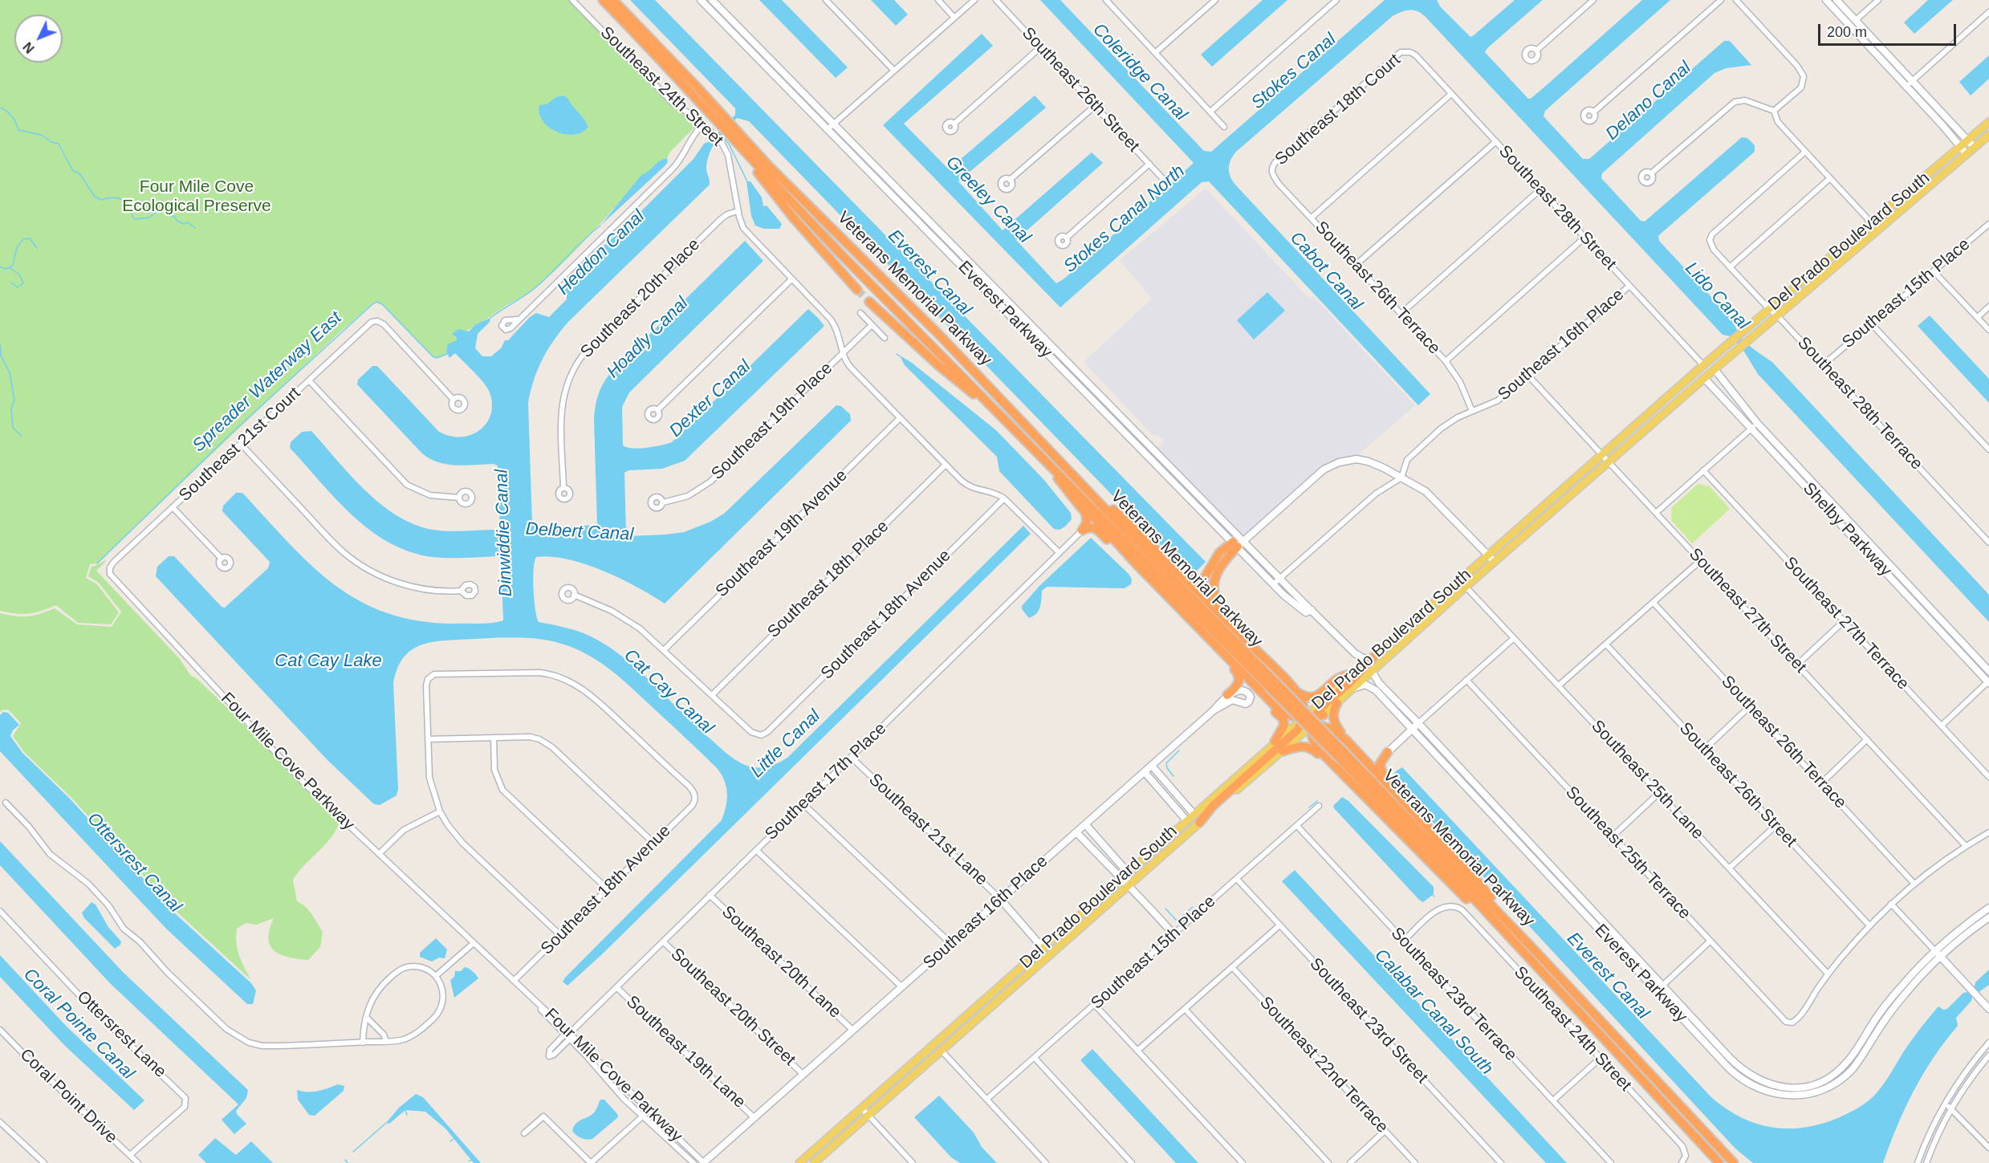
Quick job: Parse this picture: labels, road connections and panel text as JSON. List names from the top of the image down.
{
  "streets": {
    "highway": ["Veterans Memorial Parkway"],
    "main road": ["Del Prado Boulevard South"],
    "street": [
      "Southeast 24th Street",
      "Southeast 26th Street",
      "Southeast 18th Court",
      "Southeast 28th Street",
      "Southeast 26th Terrace",
      "Southeast 15th Place",
      "Southeast 20th Place",
      "Everest Parkway",
      "Southeast 16th Place",
      "Southeast 28th Terrace",
      "Southeast 19th Place",
      "Southeast 21st Court",
      "Shelby Parkway",
      "Southeast 19th Avenue",
      "Southeast 18th Place",
      "Southeast 27th Street",
      "Southeast 18th Avenue",
      "Southeast 27th Terrace",
      "Four Mile Cove Parkway",
      "Southeast 25th Lane",
      "Southeast 17th Place",
      "Southeast 21st Lane",
      "Southeast 25th Terrace",
      "Southeast 20th Lane",
      "Southeast 23rd Terrace",
      "Southeast 20th Street",
      "Southeast 23rd Street",
      "Ottersrest Lane",
      "Southeast 19th Lane",
      "Southeast 22nd Terrace",
      "Coral Point Drive"
    ]
  },
  "crossings": [
    ["Southeast 24th Street", "Southeast 20th Place"],
    ["Southeast 24th Street", "Southeast 23rd Terrace"],
    ["Southeast 18th Court", "Southeast 28th Street"],
    ["Southeast 18th Court", "Southeast 26th Terrace"],
    ["Southeast 28th Street", "Del Prado Boulevard South"],
    ["Southeast 28th Street", "Southeast 16th Place"],
    ["Del Prado Boulevard South", "Everest Parkway"],
    ["Del Prado Boulevard South", "Southeast 28th Terrace"],
    ["Del Prado Boulevard South", "Shelby Parkway"],
    ["Del Prado Boulevard South", "Southeast 27th Street"],
    ["Del Prado Boulevard South", "Southeast 25th Lane"],
    ["Del Prado Boulevard South", "Southeast 21st Lane"],
    ["Southeast 26th Terrace", "Southeast 16th Place"],
    ["Southeast 15th Place", "Southeast 28th Terrace"],
    ["Southeast 15th Place", "Southeast 23rd Terrace"],
    ["Southeast 15th Place", "Southeast 23rd Street"],
    ["Southeast 16th Place", "Southeast 27th Street"],
    ["Southeast 16th Place", "Four Mile Cove Parkway"],
    ["Southeast 16th Place", "Southeast 21st Lane"],
    ["Southeast 16th Place", "Southeast 20th Lane"],
    ["Southeast 16th Place", "Southeast 20th Street"],
    ["Southeast 16th Place", "Southeast 19th Lane"],
    ["Southeast 21st Court", "Four Mile Cove Parkway"],
    ["Southeast 18th Place", "Southeast 18th Avenue"],
    ["Southeast 18th Avenue", "Four Mile Cove Parkway"],
    ["Four Mile Cove Parkway", "Southeast 17th Place"],
    ["Southeast 25th Lane", "Southeast 25th Terrace"],
    ["Southeast 17th Place", "Southeast 21st Lane"],
    ["Southeast 17th Place", "Southeast 20th Lane"],
    ["Southeast 17th Place", "Southeast 20th Street"],
    ["Southeast 17th Place", "Southeast 19th Lane"],
    ["Ottersrest Lane", "Coral Point Drive"]
  ],
  "water": [
    "Stokes Canal",
    "Coleridge Canal",
    "Delano Canal",
    "Greeley Canal",
    "Stokes Canal North",
    "Heddon Canal",
    "Cabot Canal",
    "Everest Canal",
    "Lido Canal",
    "Hoadly Canal",
    "Spreader Waterway East",
    "Dexter Canal",
    "Delbert Canal",
    "Dinwiddie Canal",
    "Cat Cay Lake",
    "Cat Cay Canal",
    "Little Canal",
    "Ottersrest Canal",
    "Calabar Canal South",
    "Coral Pointe Canal"
  ],
  "parks": ["Four Mile Cove Ecological Preserve"],
  "scale_bar": "200 m",
  "north": "bottom left"
}
